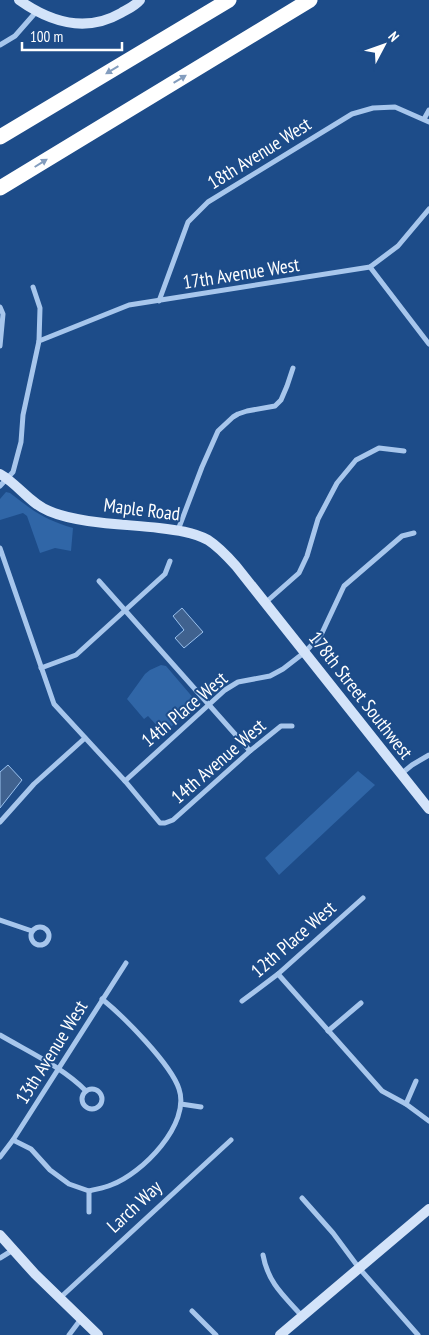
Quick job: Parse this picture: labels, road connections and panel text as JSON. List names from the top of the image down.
{
  "streets": {
    "street": [
      "18th Avenue West",
      "17th Avenue West",
      "Maple Road",
      "178th Street Southwest",
      "14th Place West",
      "14th Avenue West",
      "12th Place West",
      "13th Avenue West",
      "Larch Way"
    ]
  },
  "crossings": [
    ["18th Avenue West", "17th Avenue West"],
    ["Maple Road", "178th Street Southwest"],
    ["178th Street Southwest", "14th Place West"],
    ["14th Place West", "14th Avenue West"]
  ],
  "scale_bar": "100 m",
  "north": "top right"
}
